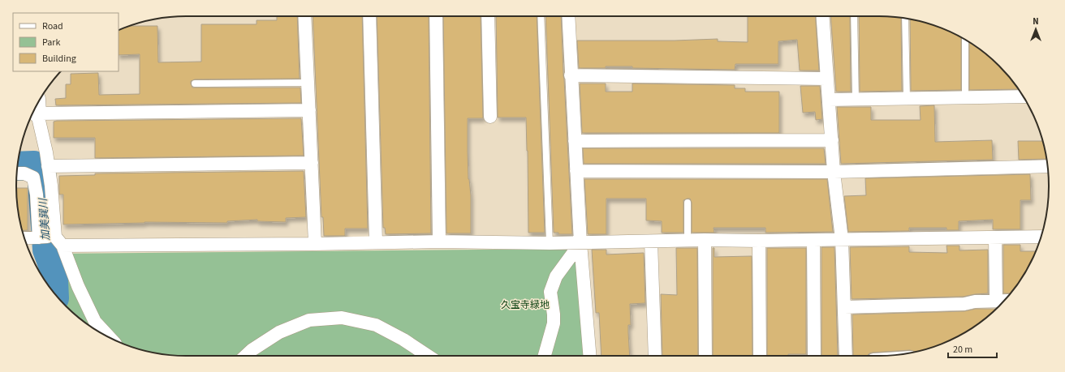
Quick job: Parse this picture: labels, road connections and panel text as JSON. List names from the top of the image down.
{
  "water": ["加美巽川"],
  "parks": ["久宝寺緑地"],
  "legend": ["Road", "Park", "Building"],
  "scale_bar": "20 m",
  "north": "top"
}
